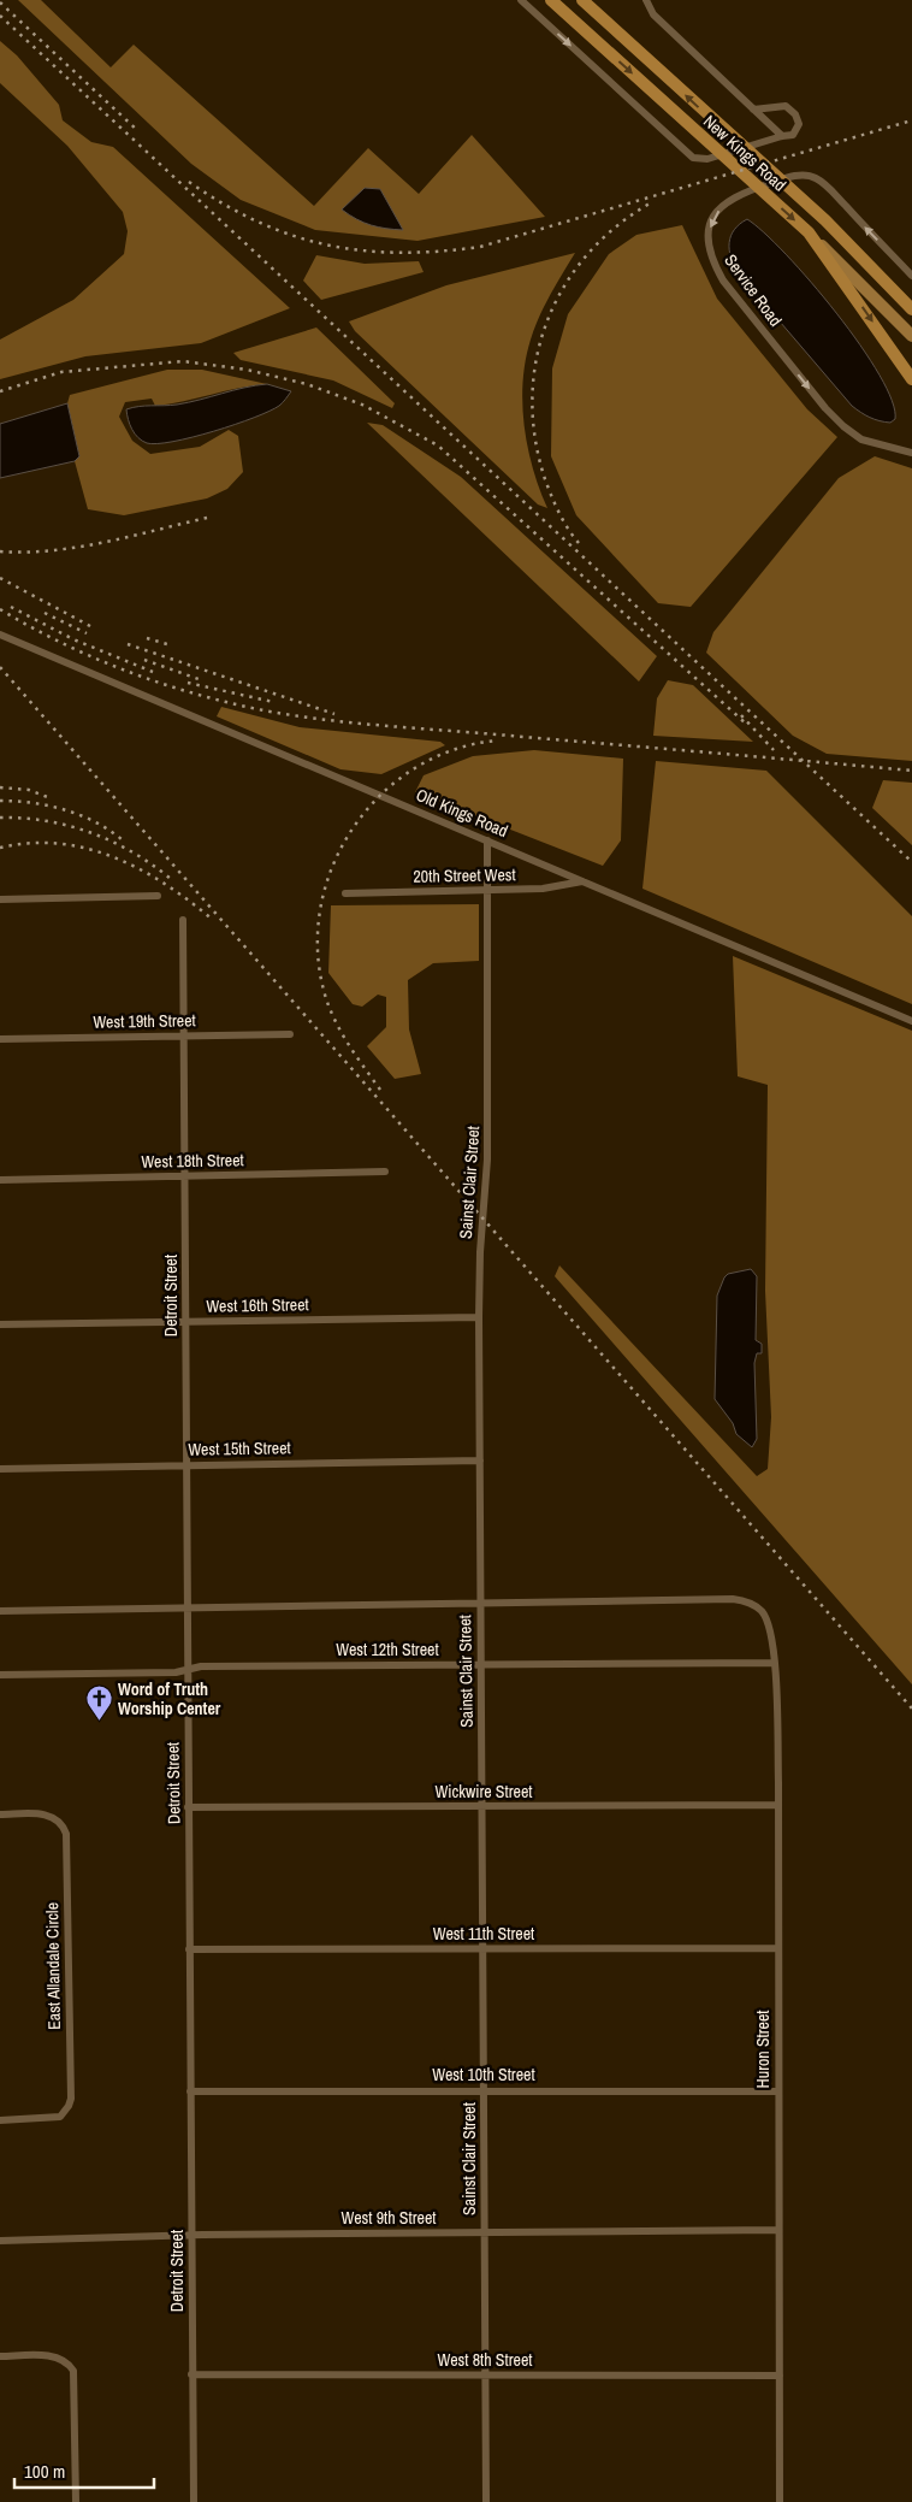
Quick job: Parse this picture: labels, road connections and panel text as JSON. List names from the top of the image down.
{
  "streets": {
    "highway": ["New Kings Road"],
    "street": [
      "Service Road",
      "Old Kings Road",
      "20th Street West",
      "West 19th Street",
      "West 18th Street",
      "Sainst Clair Street",
      "Detroit Street",
      "West 16th Street",
      "West 15th Street",
      "West 12th Street",
      "Wickwire Street",
      "West 11th Street",
      "East Allandale Circle",
      "Huron Street",
      "West 10th Street",
      "West 9th Street",
      "West 8th Street"
    ]
  },
  "crossings": [
    ["Old Kings Road", "20th Street West"],
    ["Old Kings Road", "Sainst Clair Street"],
    ["20th Street West", "Sainst Clair Street"],
    ["West 19th Street", "Detroit Street"],
    ["West 18th Street", "Detroit Street"],
    ["Sainst Clair Street", "West 16th Street"],
    ["Sainst Clair Street", "West 15th Street"],
    ["Sainst Clair Street", "West 12th Street"],
    ["Sainst Clair Street", "Wickwire Street"],
    ["Sainst Clair Street", "West 11th Street"],
    ["Sainst Clair Street", "Huron Street"],
    ["Sainst Clair Street", "West 10th Street"],
    ["Sainst Clair Street", "West 9th Street"],
    ["Sainst Clair Street", "West 8th Street"],
    ["Detroit Street", "West 16th Street"],
    ["Detroit Street", "West 15th Street"],
    ["Detroit Street", "West 12th Street"],
    ["Detroit Street", "Wickwire Street"],
    ["Detroit Street", "West 11th Street"],
    ["Detroit Street", "West 10th Street"],
    ["Detroit Street", "West 9th Street"],
    ["Detroit Street", "West 8th Street"],
    ["West 12th Street", "Huron Street"],
    ["Wickwire Street", "Huron Street"],
    ["West 11th Street", "Huron Street"],
    ["Huron Street", "West 10th Street"],
    ["Huron Street", "West 9th Street"],
    ["Huron Street", "West 8th Street"]
  ],
  "places": {
    "church": ["Word of Truth Worship Center"]
  },
  "scale_bar": "100 m"
}
